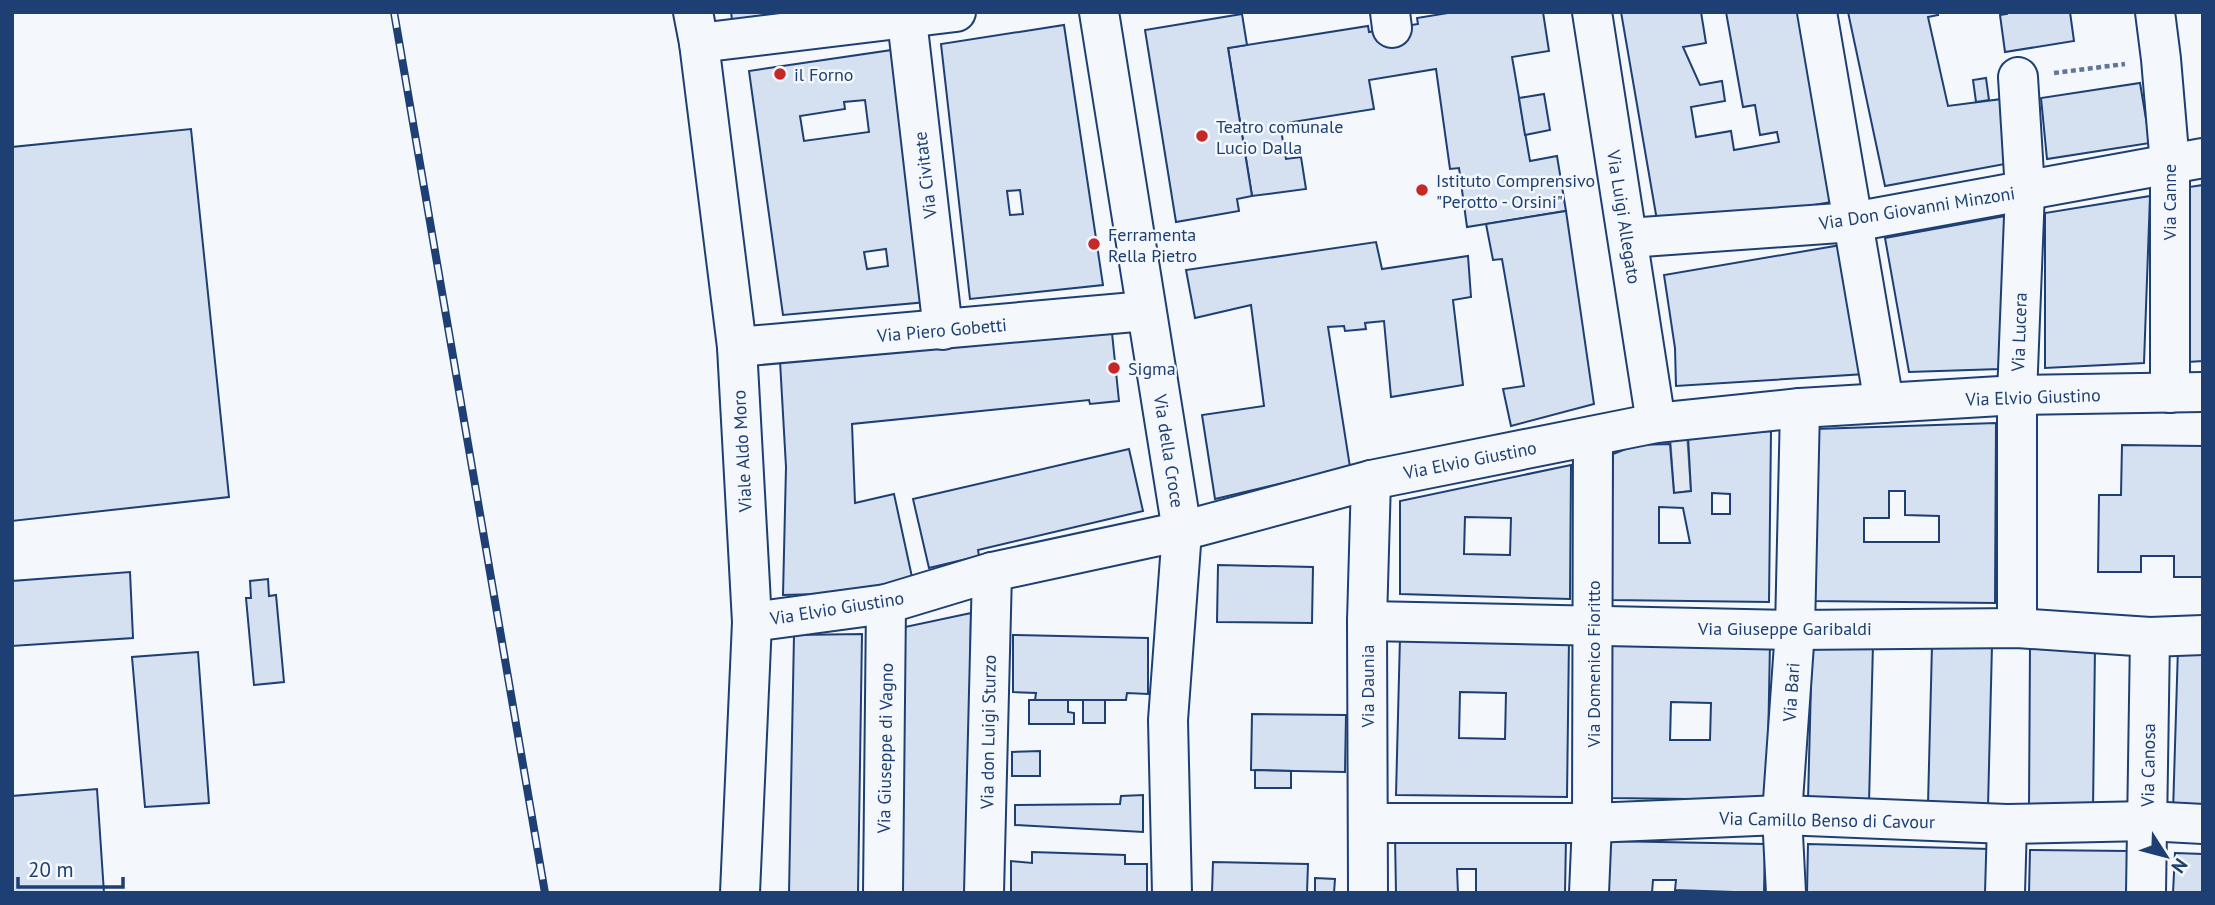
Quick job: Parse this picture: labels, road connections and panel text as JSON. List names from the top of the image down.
{
  "streets": {
    "street": [
      "Via Civitate",
      "Via Canne",
      "Via Don Giovanni Minzoni",
      "Via Luigi Allegato",
      "Via Piero Gobetti",
      "Via Lucera",
      "Via Elvio Giustino",
      "Viale Aldo Moro",
      "Via della Croce",
      "Via Giuseppe Garibaldi",
      "Via Domenico Fioritto",
      "Via Daunia",
      "Via Bari",
      "Via don Luigi Sturzo",
      "Via Giuseppe di Vagno",
      "Via Canosa",
      "Via Camillo Benso di Cavour"
    ]
  },
  "crossings": [
    ["Via Civitate", "Via Piero Gobetti"],
    ["Via Canne", "Via Don Giovanni Minzoni"],
    ["Via Canne", "Via Elvio Giustino"],
    ["Via Don Giovanni Minzoni", "Via Luigi Allegato"],
    ["Via Don Giovanni Minzoni", "Via Lucera"],
    ["Via Luigi Allegato", "Via Elvio Giustino"],
    ["Via Piero Gobetti", "Viale Aldo Moro"],
    ["Via Piero Gobetti", "Via della Croce"],
    ["Via Lucera", "Via Elvio Giustino"],
    ["Via Lucera", "Via Giuseppe Garibaldi"],
    ["Via Elvio Giustino", "Viale Aldo Moro"],
    ["Via Elvio Giustino", "Via della Croce"],
    ["Via Elvio Giustino", "Via Domenico Fioritto"],
    ["Via Elvio Giustino", "Via Daunia"],
    ["Via Elvio Giustino", "Via Bari"],
    ["Via Elvio Giustino", "Via don Luigi Sturzo"],
    ["Via Elvio Giustino", "Via Giuseppe di Vagno"],
    ["Via Giuseppe Garibaldi", "Via Domenico Fioritto"],
    ["Via Giuseppe Garibaldi", "Via Daunia"],
    ["Via Giuseppe Garibaldi", "Via Bari"],
    ["Via Giuseppe Garibaldi", "Via Canosa"],
    ["Via Domenico Fioritto", "Via Camillo Benso di Cavour"],
    ["Via Daunia", "Via Camillo Benso di Cavour"],
    ["Via Bari", "Via Camillo Benso di Cavour"],
    ["Via Canosa", "Via Camillo Benso di Cavour"]
  ],
  "places": [
    "il Forno",
    "Teatro comunale Lucio Dalla",
    "Istituto Comprensivo \"Perotto - Orsini\"",
    "Ferramenta Rella Pietro",
    "Sigma"
  ],
  "scale_bar": "20 m",
  "north": "bottom right"
}
